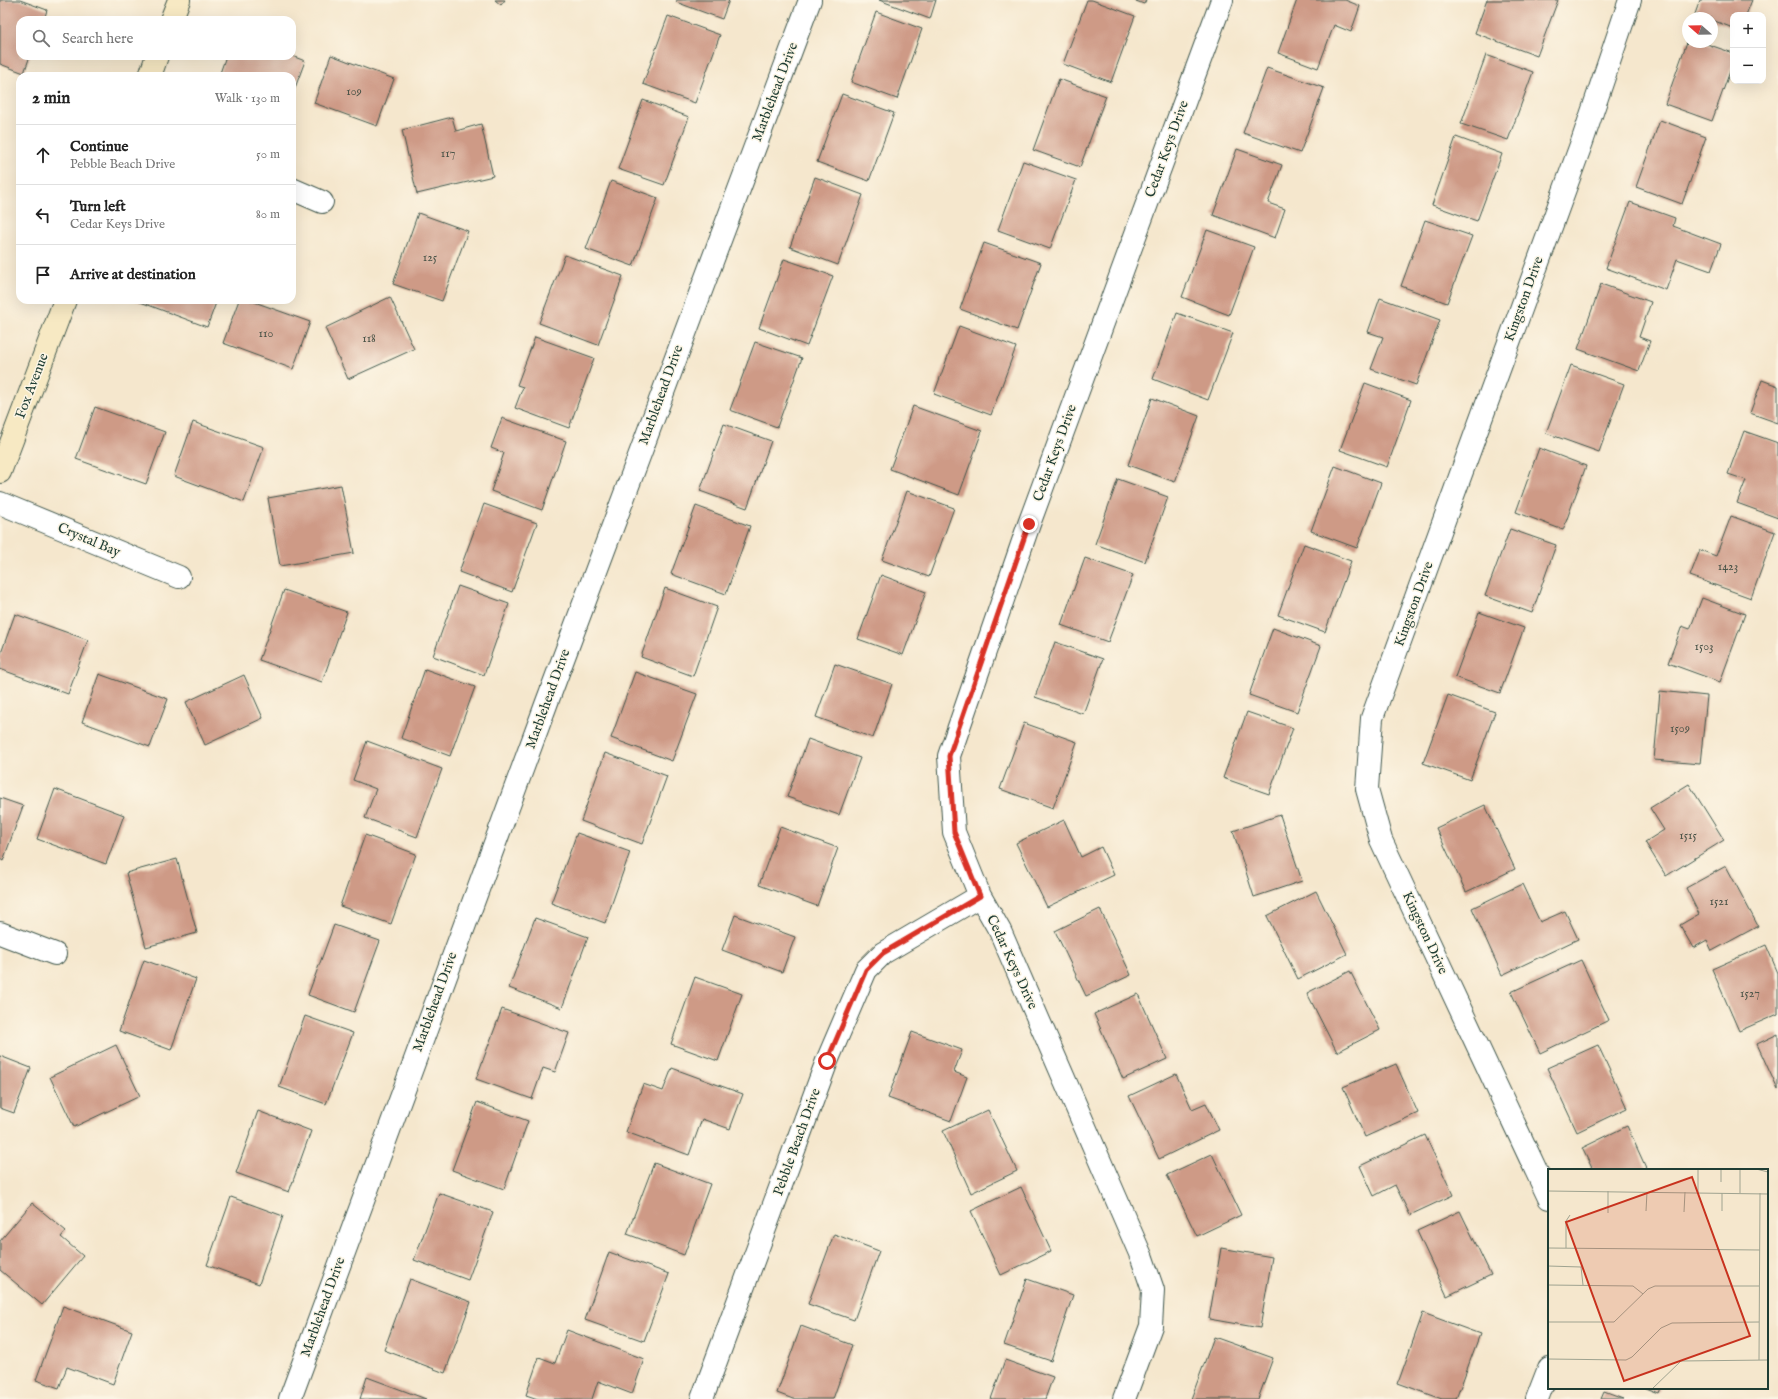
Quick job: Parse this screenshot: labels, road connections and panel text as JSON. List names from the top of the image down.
{
  "streets": {
    "main road": ["Fox Avenue"],
    "street": [
      "Marblehead Drive",
      "Cedar Keys Drive",
      "Kingston Drive",
      "Crystal Bay",
      "Pebble Beach Drive"
    ]
  },
  "crossings": [
    ["Cedar Keys Drive", "Pebble Beach Drive"]
  ],
  "house_numbers": [
    "109",
    "117",
    "125",
    "110",
    "118",
    "1423",
    "1503",
    "1509",
    "1515",
    "1521",
    "1527"
  ],
  "north": "left",
  "page": {
    "map_buttons": ["+", "−"],
    "search": "Search here",
    "heading": ["2 min", "Walk · 130 m"],
    "list": [
      ["Continue", "Pebble Beach Drive", "50 m"],
      ["Turn left", "Cedar Keys Drive", "80 m"],
      "Arrive at destination"
    ]
  }
}
